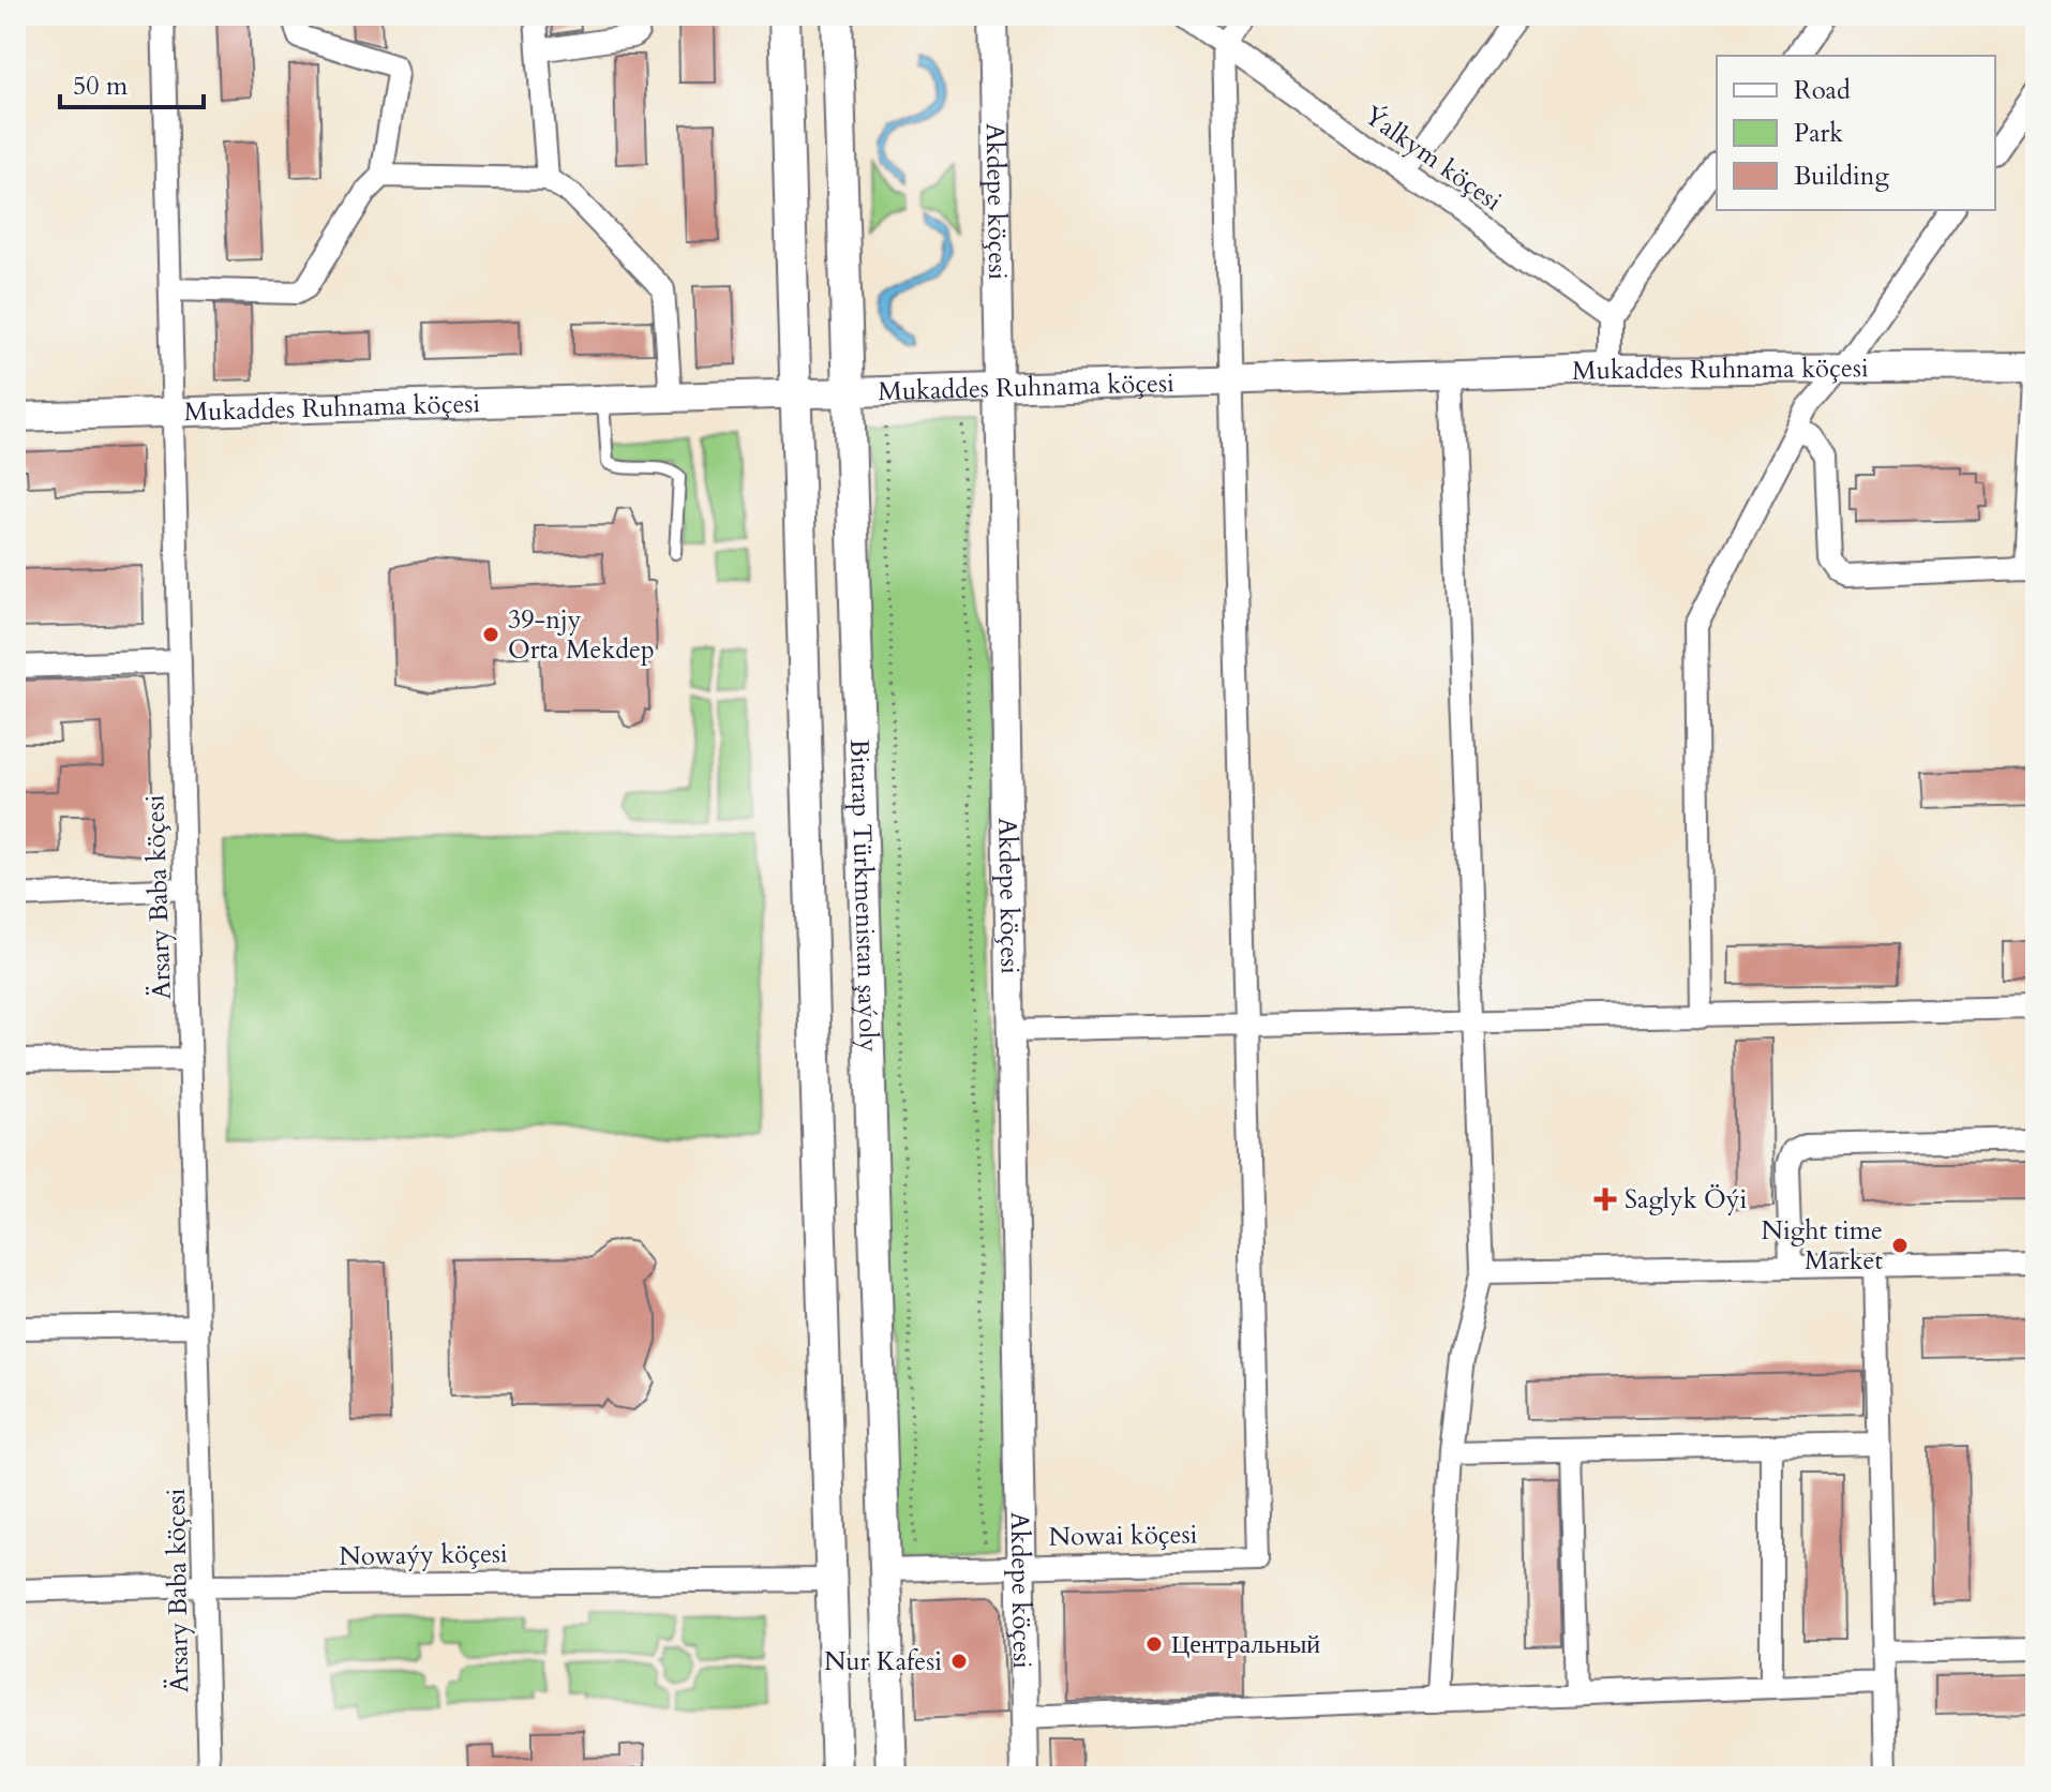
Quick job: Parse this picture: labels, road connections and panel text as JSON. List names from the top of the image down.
{
  "streets": {
    "main road": ["Bitarap Türkmenistan şaýoly"],
    "street": [
      "Ýalkym köçesi",
      "Akdepe köçesi",
      "Mukaddes Ruhnama köçesi",
      "Ärsary Baba köçesi",
      "Nowai köçesi",
      "Nowaýy köçesi"
    ]
  },
  "crossings": [
    ["Akdepe köçesi", "Mukaddes Ruhnama köçesi"],
    ["Akdepe köçesi", "Nowai köçesi"],
    ["Mukaddes Ruhnama köçesi", "Bitarap Türkmenistan şaýoly"],
    ["Mukaddes Ruhnama köçesi", "Ärsary Baba köçesi"],
    ["Bitarap Türkmenistan şaýoly", "Nowai köçesi"],
    ["Bitarap Türkmenistan şaýoly", "Nowaýy köçesi"],
    ["Ärsary Baba köçesi", "Nowaýy köçesi"]
  ],
  "places": {
    "other": [
      "39-njy Orta Mekdep",
      "Night time Market",
      "Центральный",
      "Nur Kafesi"
    ],
    "health": ["Saglyk Öýi"]
  },
  "legend": ["Road", "Park", "Building"],
  "scale_bar": "50 m"
}
